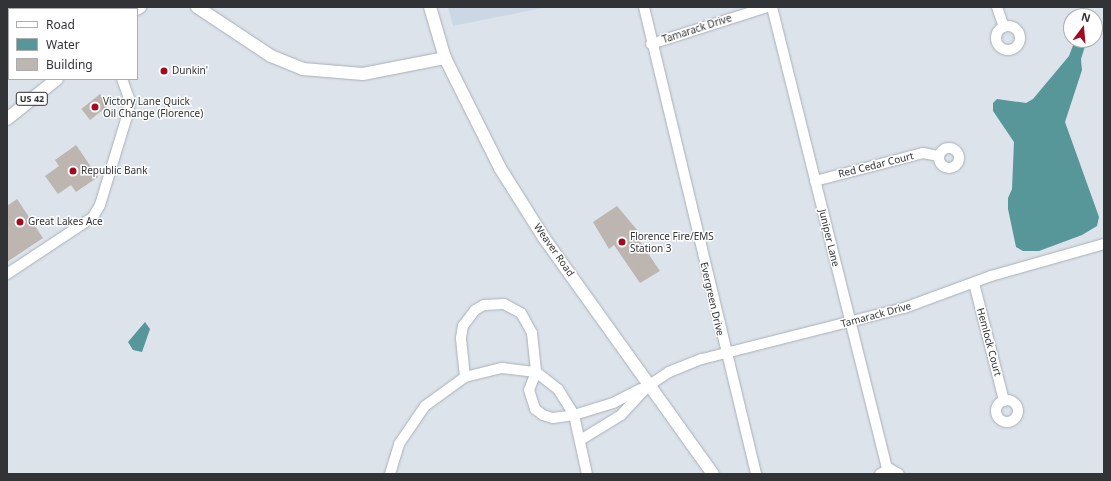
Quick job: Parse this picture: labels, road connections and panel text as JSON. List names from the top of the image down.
{
  "streets": {
    "main road": ["US 42", "Weaver Road"],
    "street": [
      "Tamarack Drive",
      "Red Cedar Court",
      "Juniper Lane",
      "Evergreen Drive",
      "Hemlock Court"
    ]
  },
  "crossings": [
    ["Tamarack Drive", "Juniper Lane"],
    ["Tamarack Drive", "Weaver Road"],
    ["Tamarack Drive", "Evergreen Drive"],
    ["Tamarack Drive", "Hemlock Court"],
    ["Red Cedar Court", "Juniper Lane"]
  ],
  "places": [
    "Dunkin'",
    "Victory Lane Quick Oil Change (Florence)",
    "Republic Bank",
    "Great Lakes Ace",
    "Florence Fire/EMS Station 3"
  ],
  "legend": ["Road", "Water", "Building"],
  "north": "top"
}
